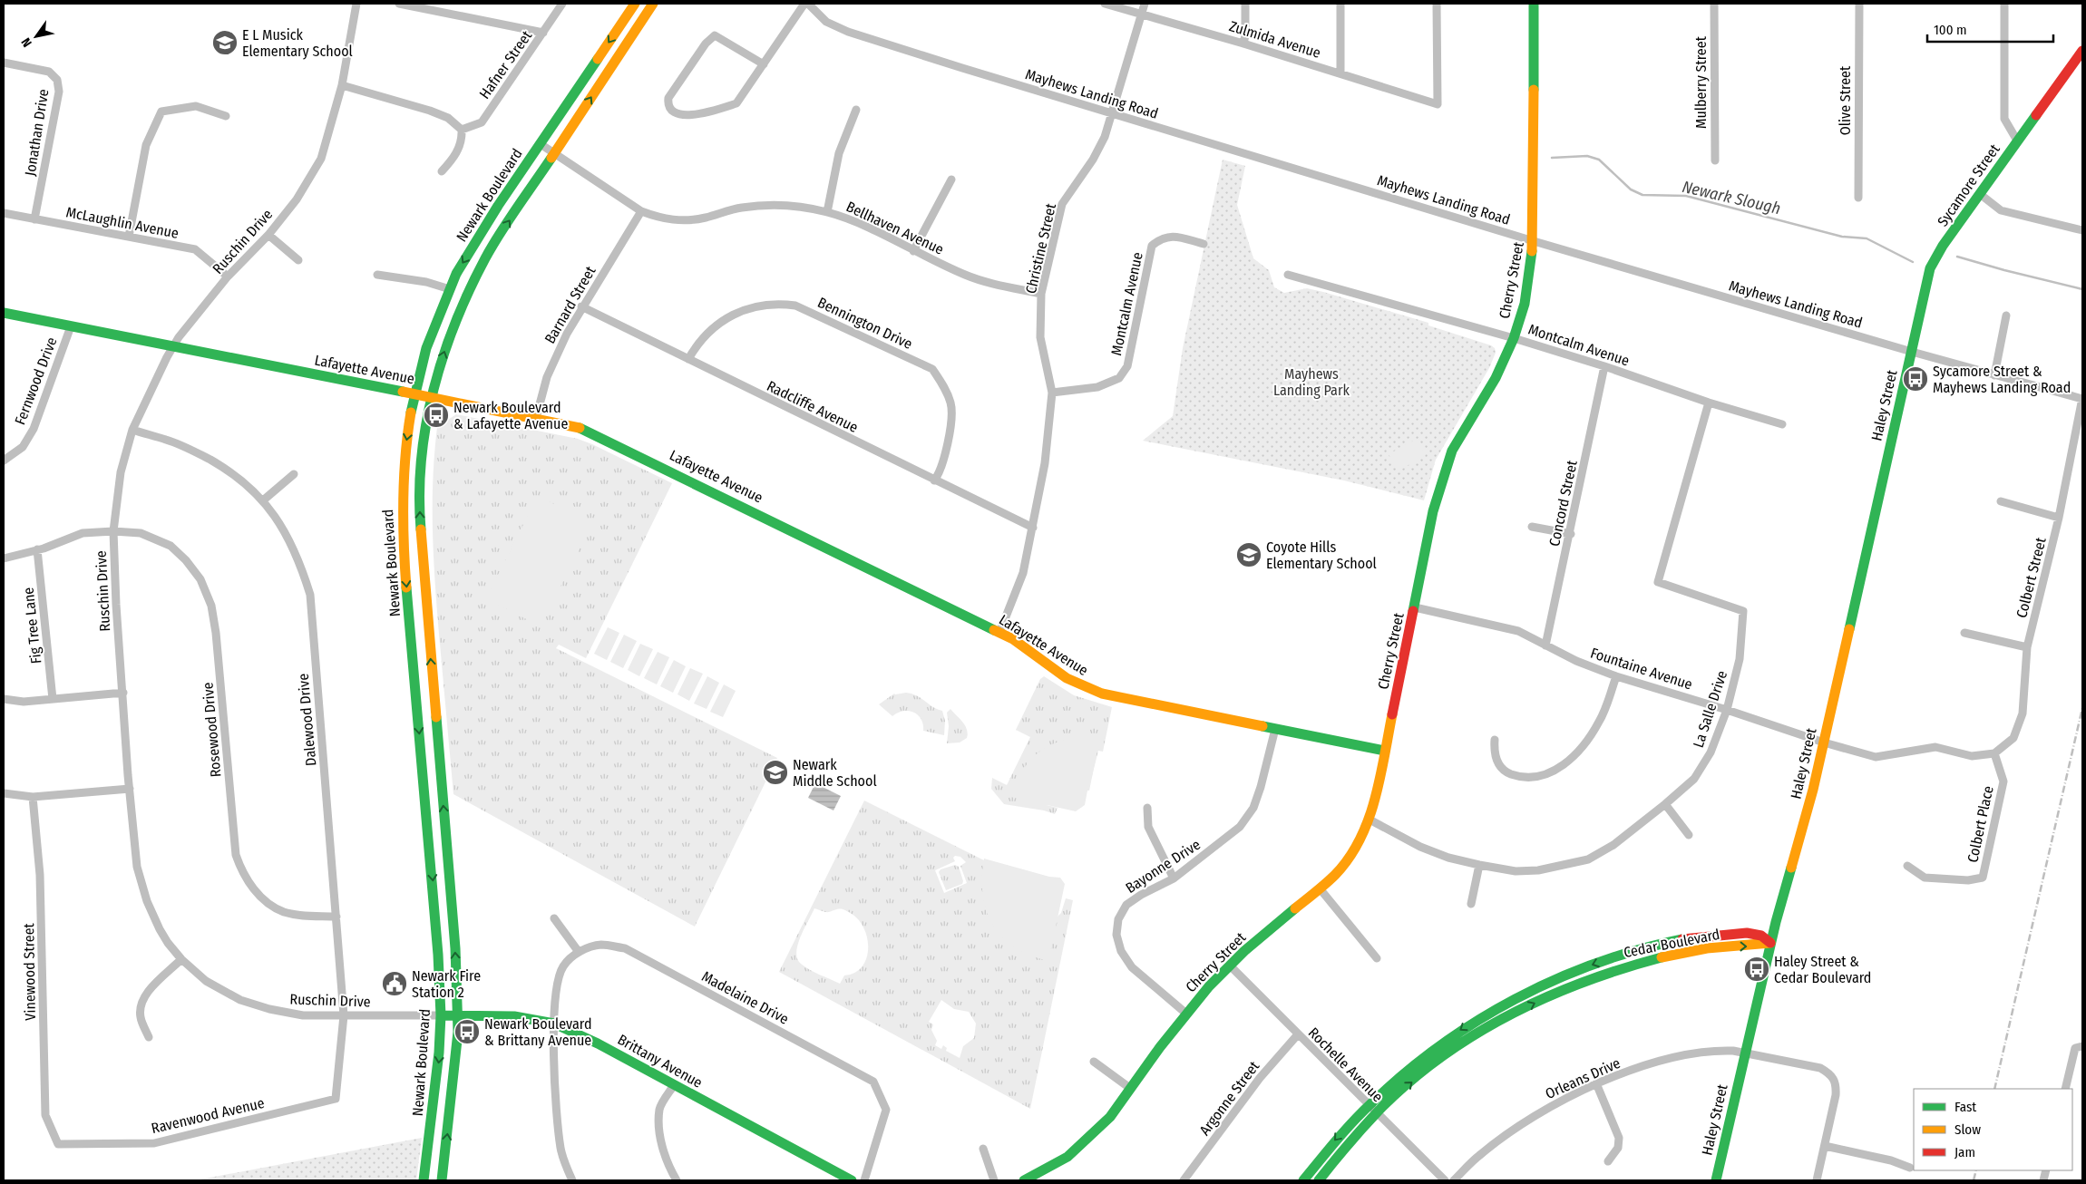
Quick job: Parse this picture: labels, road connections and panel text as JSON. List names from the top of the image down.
{
  "streets": {
    "street": [
      "Zulmida Avenue",
      "Hafner Street",
      "Mulberry Street",
      "Mayhews Landing Road",
      "Olive Street",
      "Jonathan Drive",
      "Sycamore Street",
      "Newark Boulevard",
      "McLaughlin Avenue",
      "Bellhaven Avenue",
      "Ruschin Drive",
      "Christine Street",
      "Cherry Street",
      "Montcalm Avenue",
      "Barnard Street",
      "Bennington Drive",
      "Lafayette Avenue",
      "Fernwood Drive",
      "Haley Street",
      "Radcliffe Avenue",
      "Concord Street",
      "Colbert Street",
      "Fig Tree Lane",
      "Fountaine Avenue",
      "La Salle Drive",
      "Dalewood Drive",
      "Rosewood Drive",
      "Colbert Place",
      "Bayonne Drive",
      "Cedar Boulevard",
      "Vinewood Street",
      "Madelaine Drive",
      "Brittany Avenue",
      "Rochelle Avenue",
      "Orleans Drive",
      "Argonne Street",
      "Ravenwood Avenue"
    ]
  },
  "crossings": [
    ["Zulmida Avenue", "Christine Street"],
    ["Mayhews Landing Road", "Sycamore Street"],
    ["Mayhews Landing Road", "Christine Street"],
    ["Mayhews Landing Road", "Cherry Street"],
    ["Mayhews Landing Road", "Haley Street"],
    ["Mayhews Landing Road", "Colbert Street"],
    ["Jonathan Drive", "McLaughlin Avenue"],
    ["Sycamore Street", "Haley Street"],
    ["Newark Boulevard", "Bellhaven Avenue"],
    ["Newark Boulevard", "Ruschin Drive"],
    ["Newark Boulevard", "Lafayette Avenue"],
    ["Newark Boulevard", "Brittany Avenue"],
    ["McLaughlin Avenue", "Ruschin Drive"],
    ["Bellhaven Avenue", "Christine Street"],
    ["Bellhaven Avenue", "Barnard Street"],
    ["Ruschin Drive", "Lafayette Avenue"],
    ["Ruschin Drive", "Dalewood Drive"],
    ["Ruschin Drive", "Rosewood Drive"],
    ["Ruschin Drive", "Brittany Avenue"],
    ["Christine Street", "Montcalm Avenue"],
    ["Christine Street", "Lafayette Avenue"],
    ["Christine Street", "Radcliffe Avenue"],
    ["Cherry Street", "Montcalm Avenue"],
    ["Cherry Street", "Lafayette Avenue"],
    ["Cherry Street", "Fountaine Avenue"],
    ["Cherry Street", "La Salle Drive"],
    ["Cherry Street", "Bayonne Drive"],
    ["Cherry Street", "Rochelle Avenue"],
    ["Montcalm Avenue", "Concord Street"],
    ["Montcalm Avenue", "La Salle Drive"],
    ["Barnard Street", "Lafayette Avenue"],
    ["Barnard Street", "Radcliffe Avenue"],
    ["Bennington Drive", "Radcliffe Avenue"],
    ["Lafayette Avenue", "Fernwood Drive"],
    ["Lafayette Avenue", "Bayonne Drive"],
    ["Haley Street", "Fountaine Avenue"],
    ["Haley Street", "Cedar Boulevard"],
    ["Haley Street", "Orleans Drive"],
    ["Concord Street", "Fountaine Avenue"],
    ["Colbert Street", "Fountaine Avenue"],
    ["Colbert Street", "Colbert Place"],
    ["Fig Tree Lane", "Rosewood Drive"],
    ["Fountaine Avenue", "La Salle Drive"],
    ["Fountaine Avenue", "Colbert Place"],
    ["Dalewood Drive", "Rosewood Drive"],
    ["Dalewood Drive", "Ravenwood Avenue"],
    ["Cedar Boulevard", "Rochelle Avenue"],
    ["Vinewood Street", "Ravenwood Avenue"],
    ["Madelaine Drive", "Brittany Avenue"],
    ["Rochelle Avenue", "Argonne Street"]
  ],
  "water": ["Newark Slough"],
  "parks": ["Mayhews Landing Park"],
  "places": {
    "school or university": ["E L Musick Elementary School", "Coyote Hills Elementary School", "Newark Middle School"],
    "bus stop": [
      "Sycamore Street & Mayhews Landing Road",
      "Newark Boulevard & Lafayette Avenue",
      "Haley Street & Cedar Boulevard",
      "Newark Boulevard & Brittany Avenue"
    ],
    "public building": ["Newark Fire Station 2"]
  },
  "legend": ["Fast", "Slow", "Jam"],
  "scale_bar": "100 m",
  "north": "bottom left"
}
